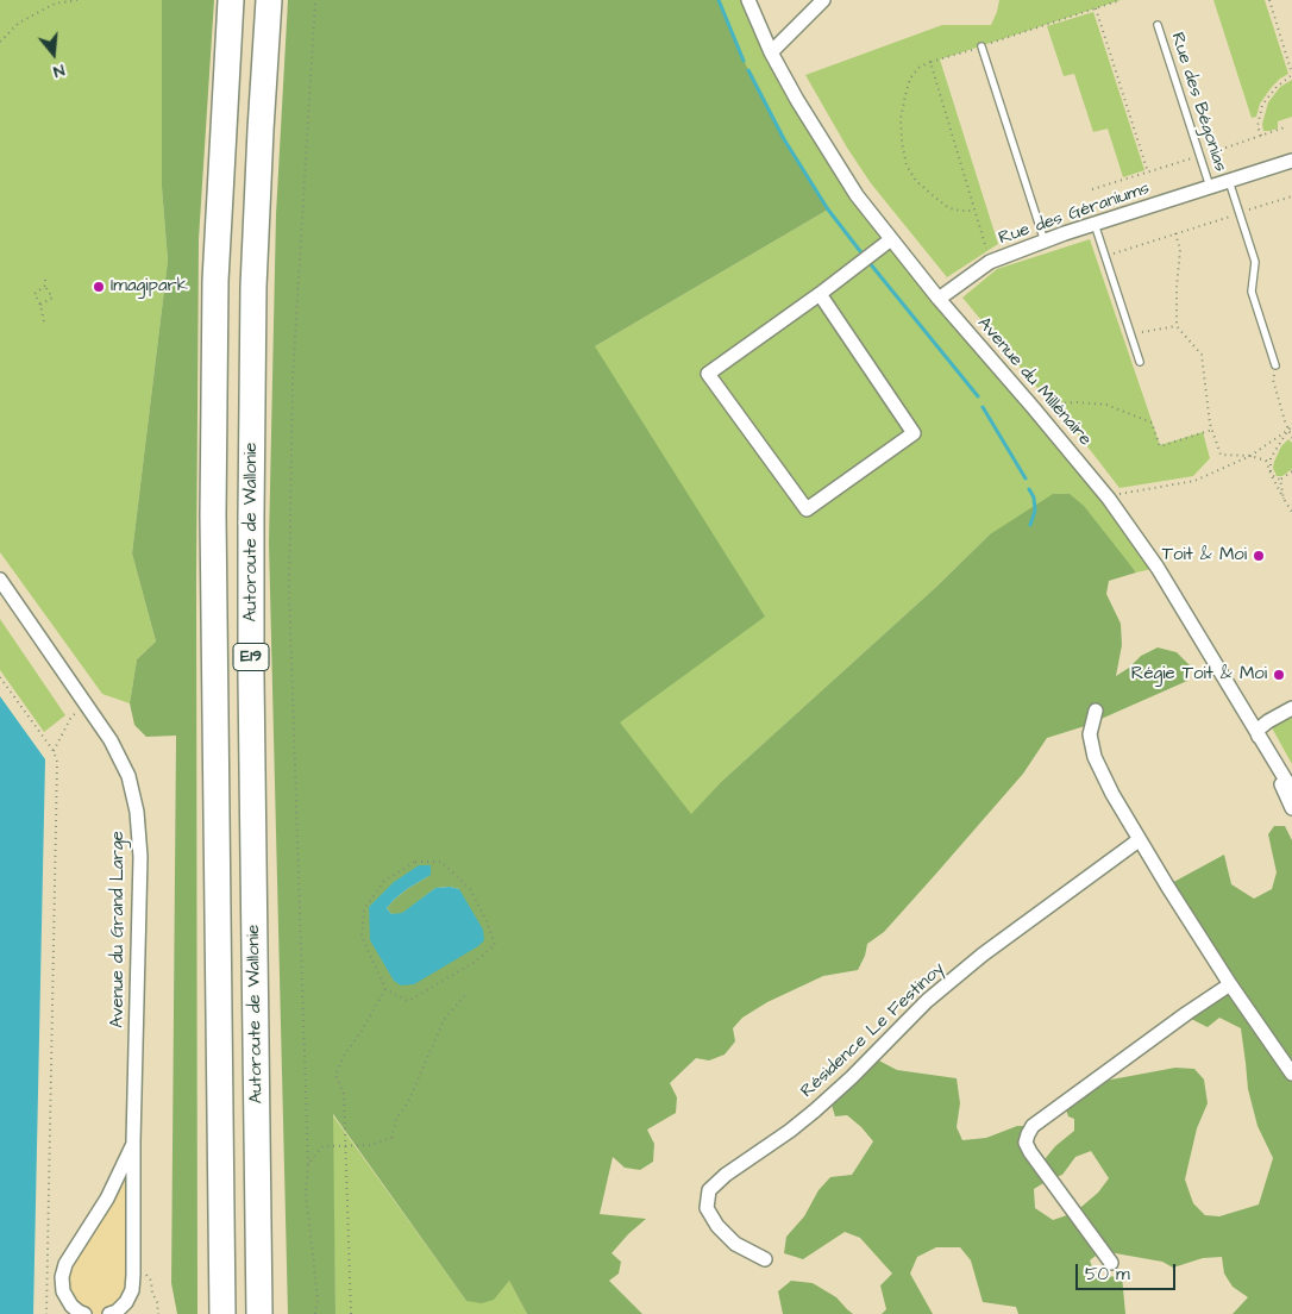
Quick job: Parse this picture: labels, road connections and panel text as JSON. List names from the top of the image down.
{
  "streets": {
    "highway": ["Autoroute de Wallonie", "E19"],
    "street": [
      "Rue des Géraniums",
      "Avenue du Millénaire",
      "Avenue du Grand Large",
      "Résidence Le Festinoy"
    ],
    "lane": ["Rue des Bégonias"]
  },
  "crossings": [
    ["Rue des Bégonias", "Rue des Géraniums"],
    ["Rue des Géraniums", "Avenue du Millénaire"]
  ],
  "places": ["Imagipark", "Toit & Moi", "Régie Toit & Moi"],
  "scale_bar": "50 m",
  "north": "bottom"
}
